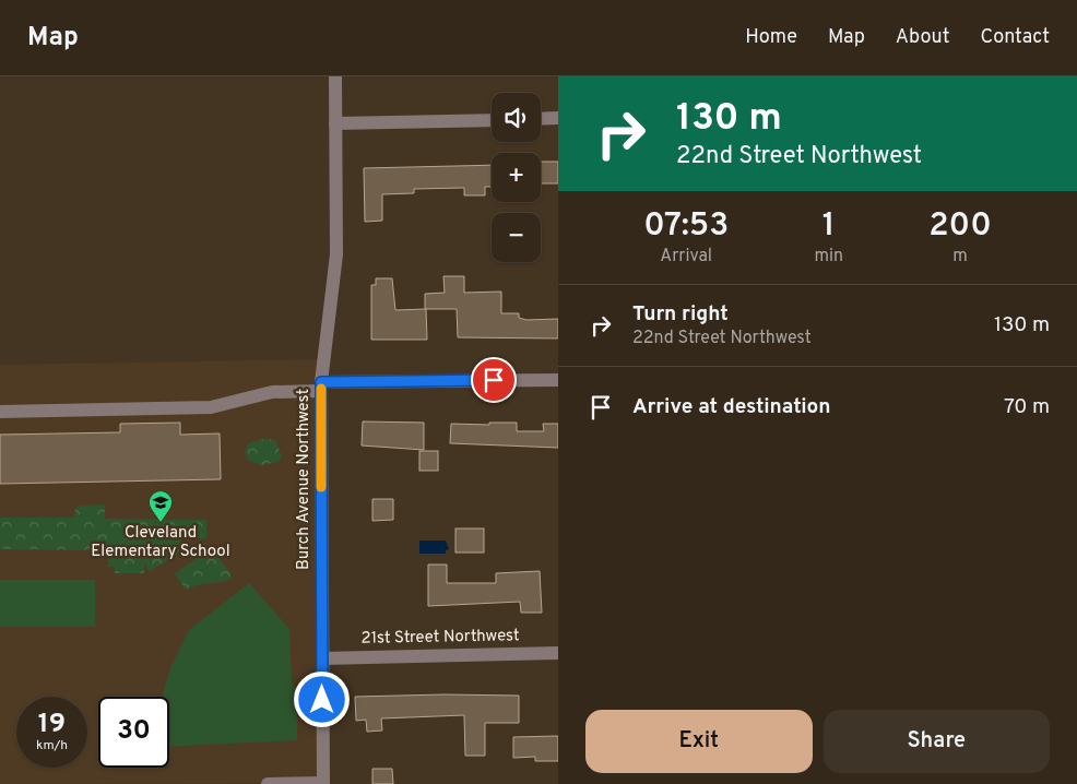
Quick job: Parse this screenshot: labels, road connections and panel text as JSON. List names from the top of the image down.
{
  "streets": {
    "street": ["Burch Avenue Northwest", "21st Street Northwest"]
  },
  "crossings": [
    ["Burch Avenue Northwest", "21st Street Northwest"]
  ],
  "places": {
    "school or university": ["Cleveland Elementary School"]
  },
  "page": {
    "header": "Map",
    "nav": [
      "Home",
      "Map",
      "About",
      "Contact"
    ],
    "turn": ["130 m", "22nd Street Northwest"],
    "map_buttons": ["+", "−"],
    "eta": [
      "07:53",
      "Arrival",
      "1",
      "min",
      "200",
      "m"
    ],
    "list": [
      {
        "name": "Turn right",
        "note": "22nd Street Northwest",
        "value": "130 m"
      },
      {
        "name": "Arrive at destination",
        "value": "70 m"
      }
    ],
    "speed": "19 km/h",
    "limit": "30",
    "buttons": ["Exit", "Share"]
  }
}
